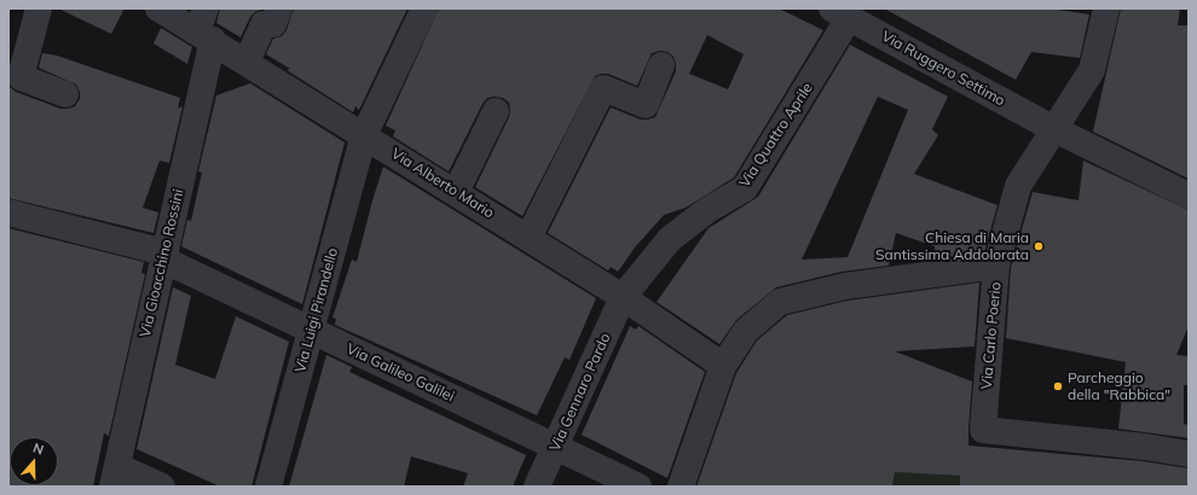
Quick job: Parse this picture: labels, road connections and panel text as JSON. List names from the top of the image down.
{
  "streets": {
    "street": [
      "Via Ruggero Settimo",
      "Via Quattro Aprile",
      "Via Alberto Mario",
      "Via Gioacchino Rossini",
      "Via Luigi Pirandello",
      "Via Carlo Poerio",
      "Via Galileo Galilei",
      "Via Gennaro Pardo"
    ]
  },
  "crossings": [
    ["Via Ruggero Settimo", "Via Quattro Aprile"],
    ["Via Ruggero Settimo", "Via Carlo Poerio"],
    ["Via Quattro Aprile", "Via Alberto Mario"],
    ["Via Quattro Aprile", "Via Gennaro Pardo"],
    ["Via Alberto Mario", "Via Gioacchino Rossini"],
    ["Via Alberto Mario", "Via Luigi Pirandello"],
    ["Via Alberto Mario", "Via Gennaro Pardo"],
    ["Via Gioacchino Rossini", "Via Galileo Galilei"],
    ["Via Luigi Pirandello", "Via Galileo Galilei"],
    ["Via Galileo Galilei", "Via Gennaro Pardo"]
  ],
  "places": ["Chiesa di Maria Santissima Addolorata", "Parcheggio della \"Rabbica\""],
  "north": "top"
}
